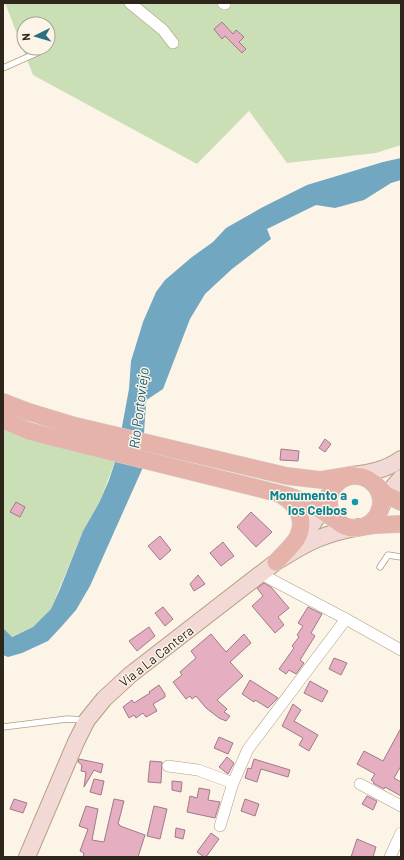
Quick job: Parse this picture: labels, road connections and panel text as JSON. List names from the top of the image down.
{
  "streets": {
    "main road": ["Vía a La Cantera"]
  },
  "water": ["Río Portoviejo"],
  "places": ["Monumento a los Ceibos"],
  "north": "left"
}
